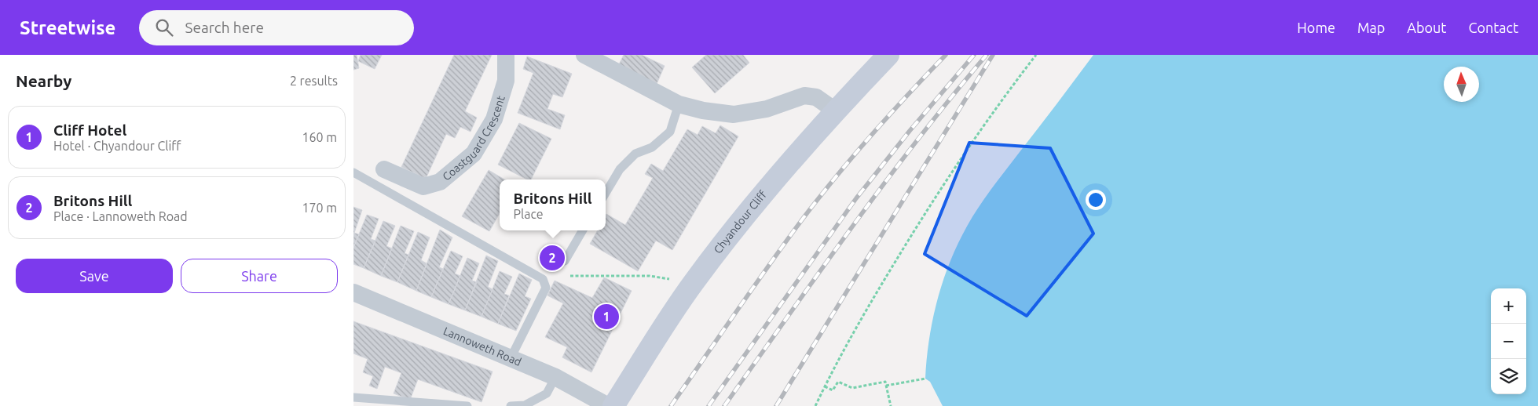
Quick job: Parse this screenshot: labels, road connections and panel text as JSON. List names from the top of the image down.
{
  "streets": {
    "street": ["Coastguard Crescent", "Chyandour Cliff", "Lannoweth Road"]
  },
  "north": "top",
  "page": {
    "header": "Streetwise",
    "search": "Search here",
    "nav": [
      "Home",
      "Map",
      "About",
      "Contact"
    ],
    "heading": ["Nearby", "2 results"],
    "list": [
      {
        "mark": "1",
        "name": "Cliff Hotel",
        "note": "Hotel · Chyandour Cliff",
        "value": "160 m"
      },
      {
        "mark": "2",
        "name": "Britons Hill",
        "note": "Place · Lannoweth Road",
        "value": "170 m"
      }
    ],
    "popup": ["Britons Hill", "Place"],
    "pins": ["2", "1"],
    "buttons": ["Save", "Share"],
    "map_buttons": ["+", "−"]
  }
}
